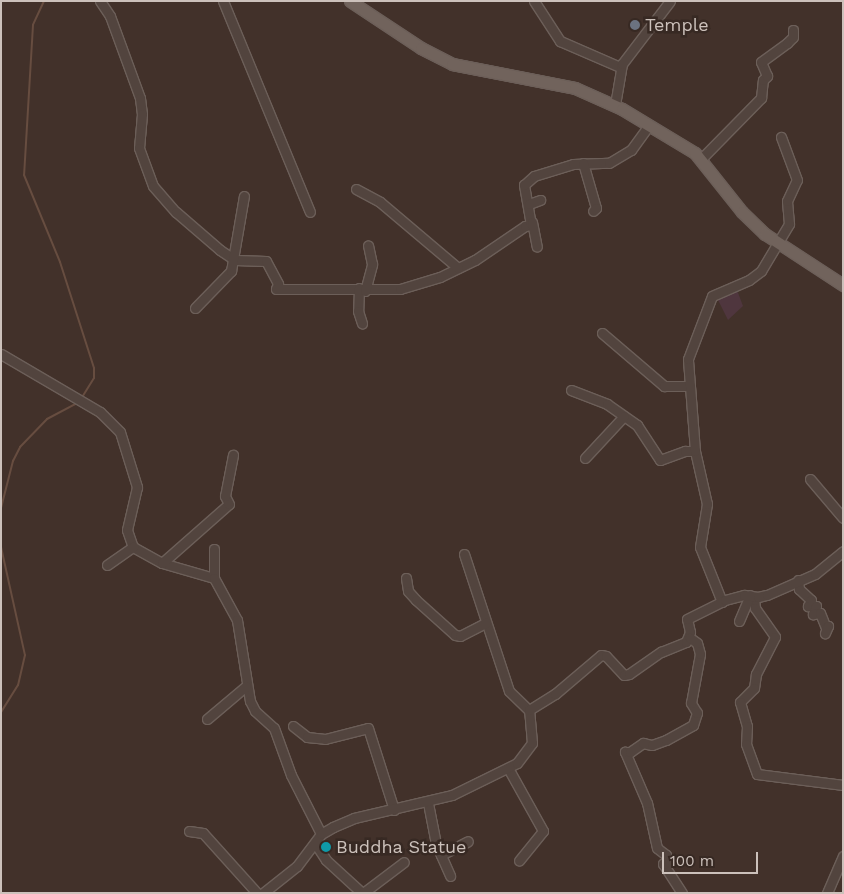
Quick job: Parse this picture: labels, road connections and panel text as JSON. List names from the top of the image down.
{
  "places": ["Temple", "Buddha Statue"],
  "scale_bar": "100 m"
}
